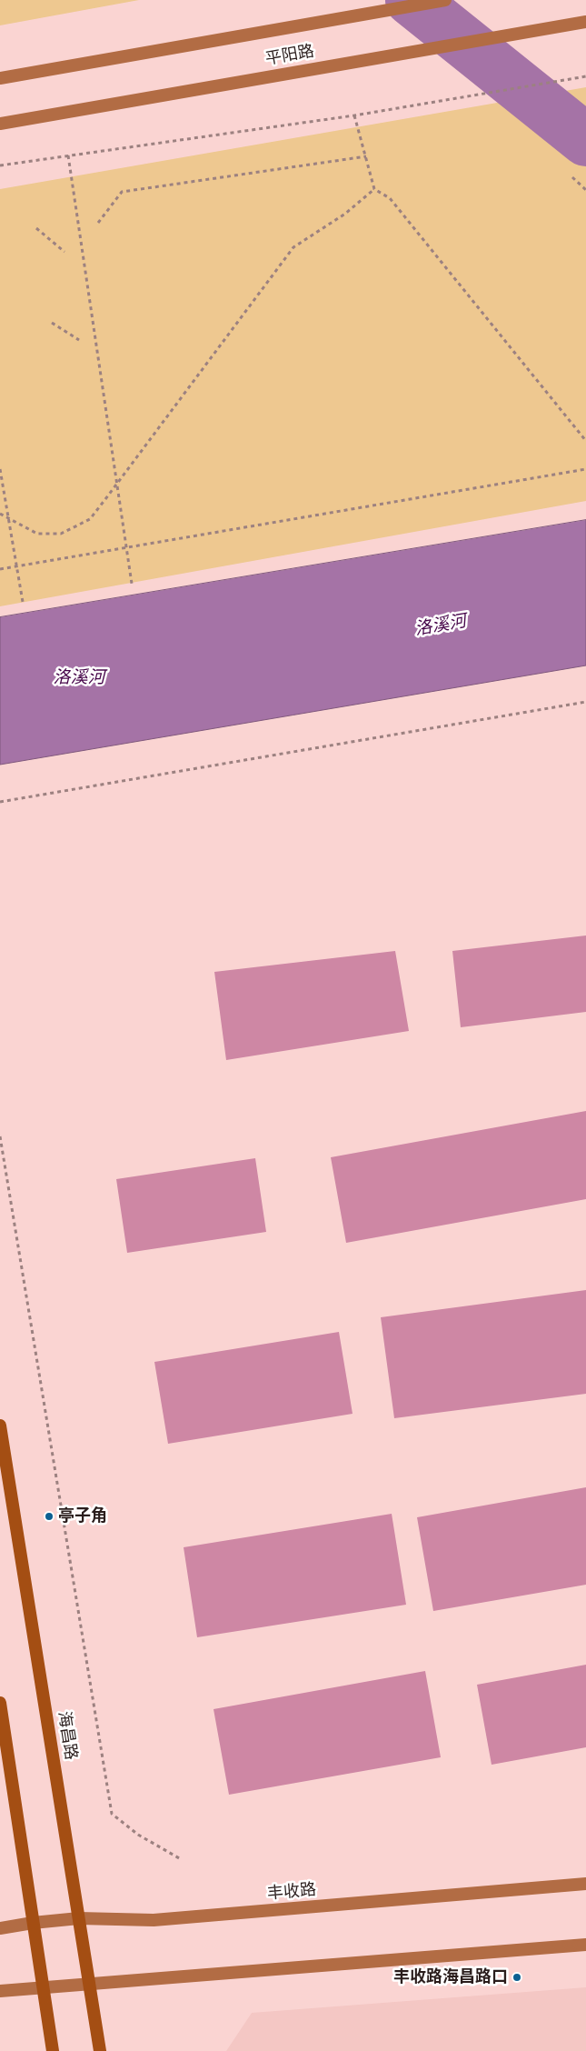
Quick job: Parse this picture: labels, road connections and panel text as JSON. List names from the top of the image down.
{
  "streets": {
    "main road": ["平阳路", "海昌路", "丰收路"]
  },
  "crossings": [
    ["海昌路", "丰收路"]
  ],
  "water": ["洛溪河"],
  "places": ["亭子角", "丰收路海昌路口"]
}
